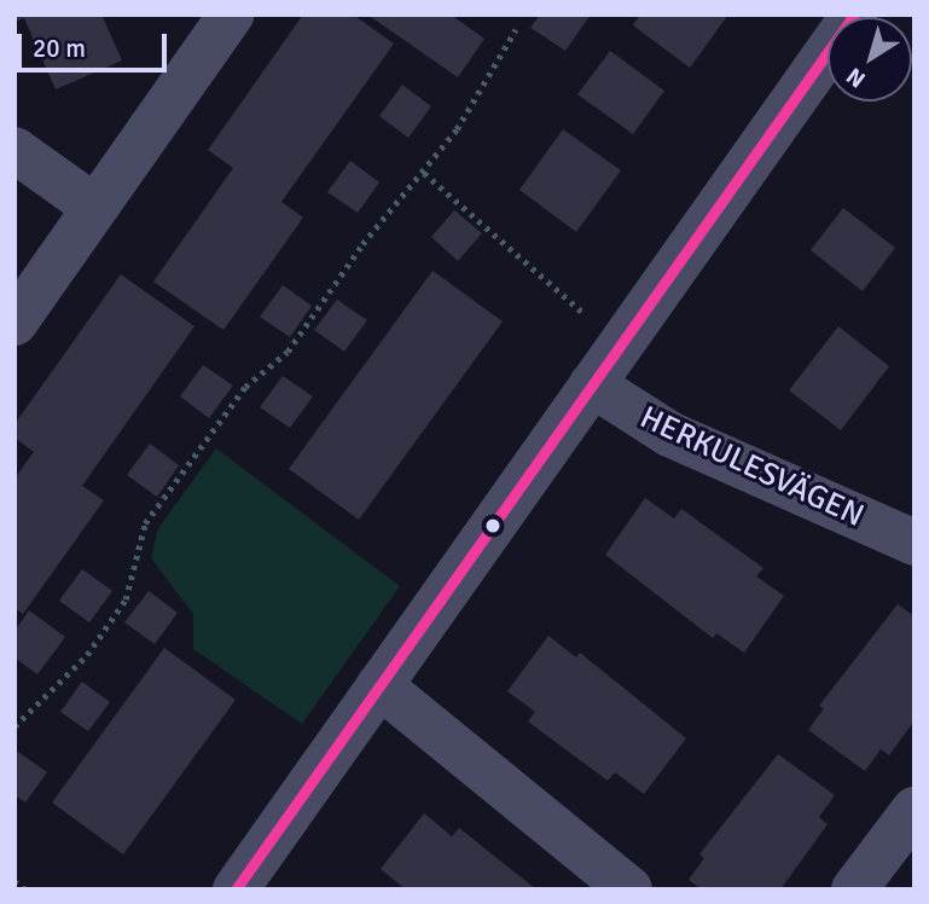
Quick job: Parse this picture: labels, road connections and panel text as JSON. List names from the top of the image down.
{
  "streets": {
    "street": ["HERKULESVÄGEN"]
  },
  "scale_bar": "20 m",
  "north": "bottom left"
}
